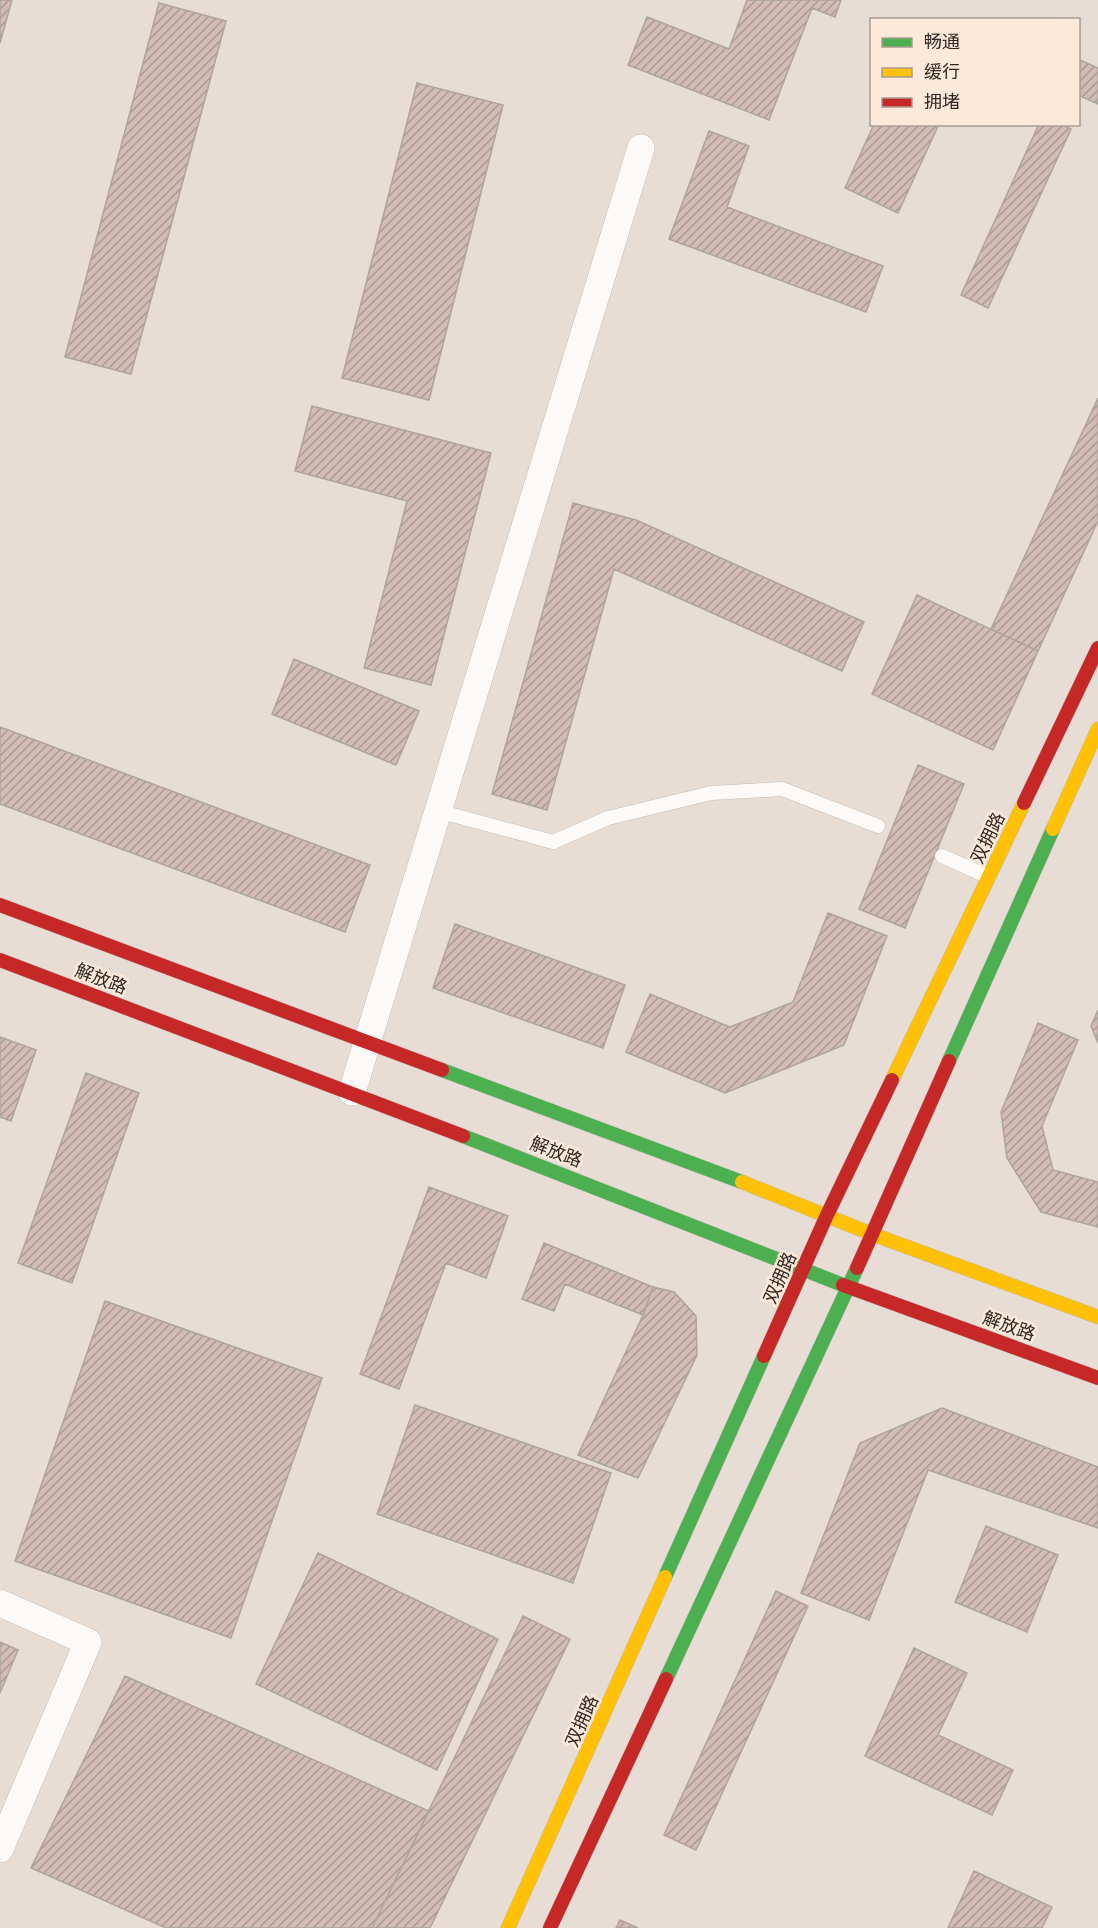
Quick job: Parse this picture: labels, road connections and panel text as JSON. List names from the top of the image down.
{
  "streets": {
    "main road": ["双拥路", "解放路"]
  },
  "crossings": [
    ["双拥路", "解放路"]
  ],
  "legend": ["畅通", "缓行", "拥堵"]
}
